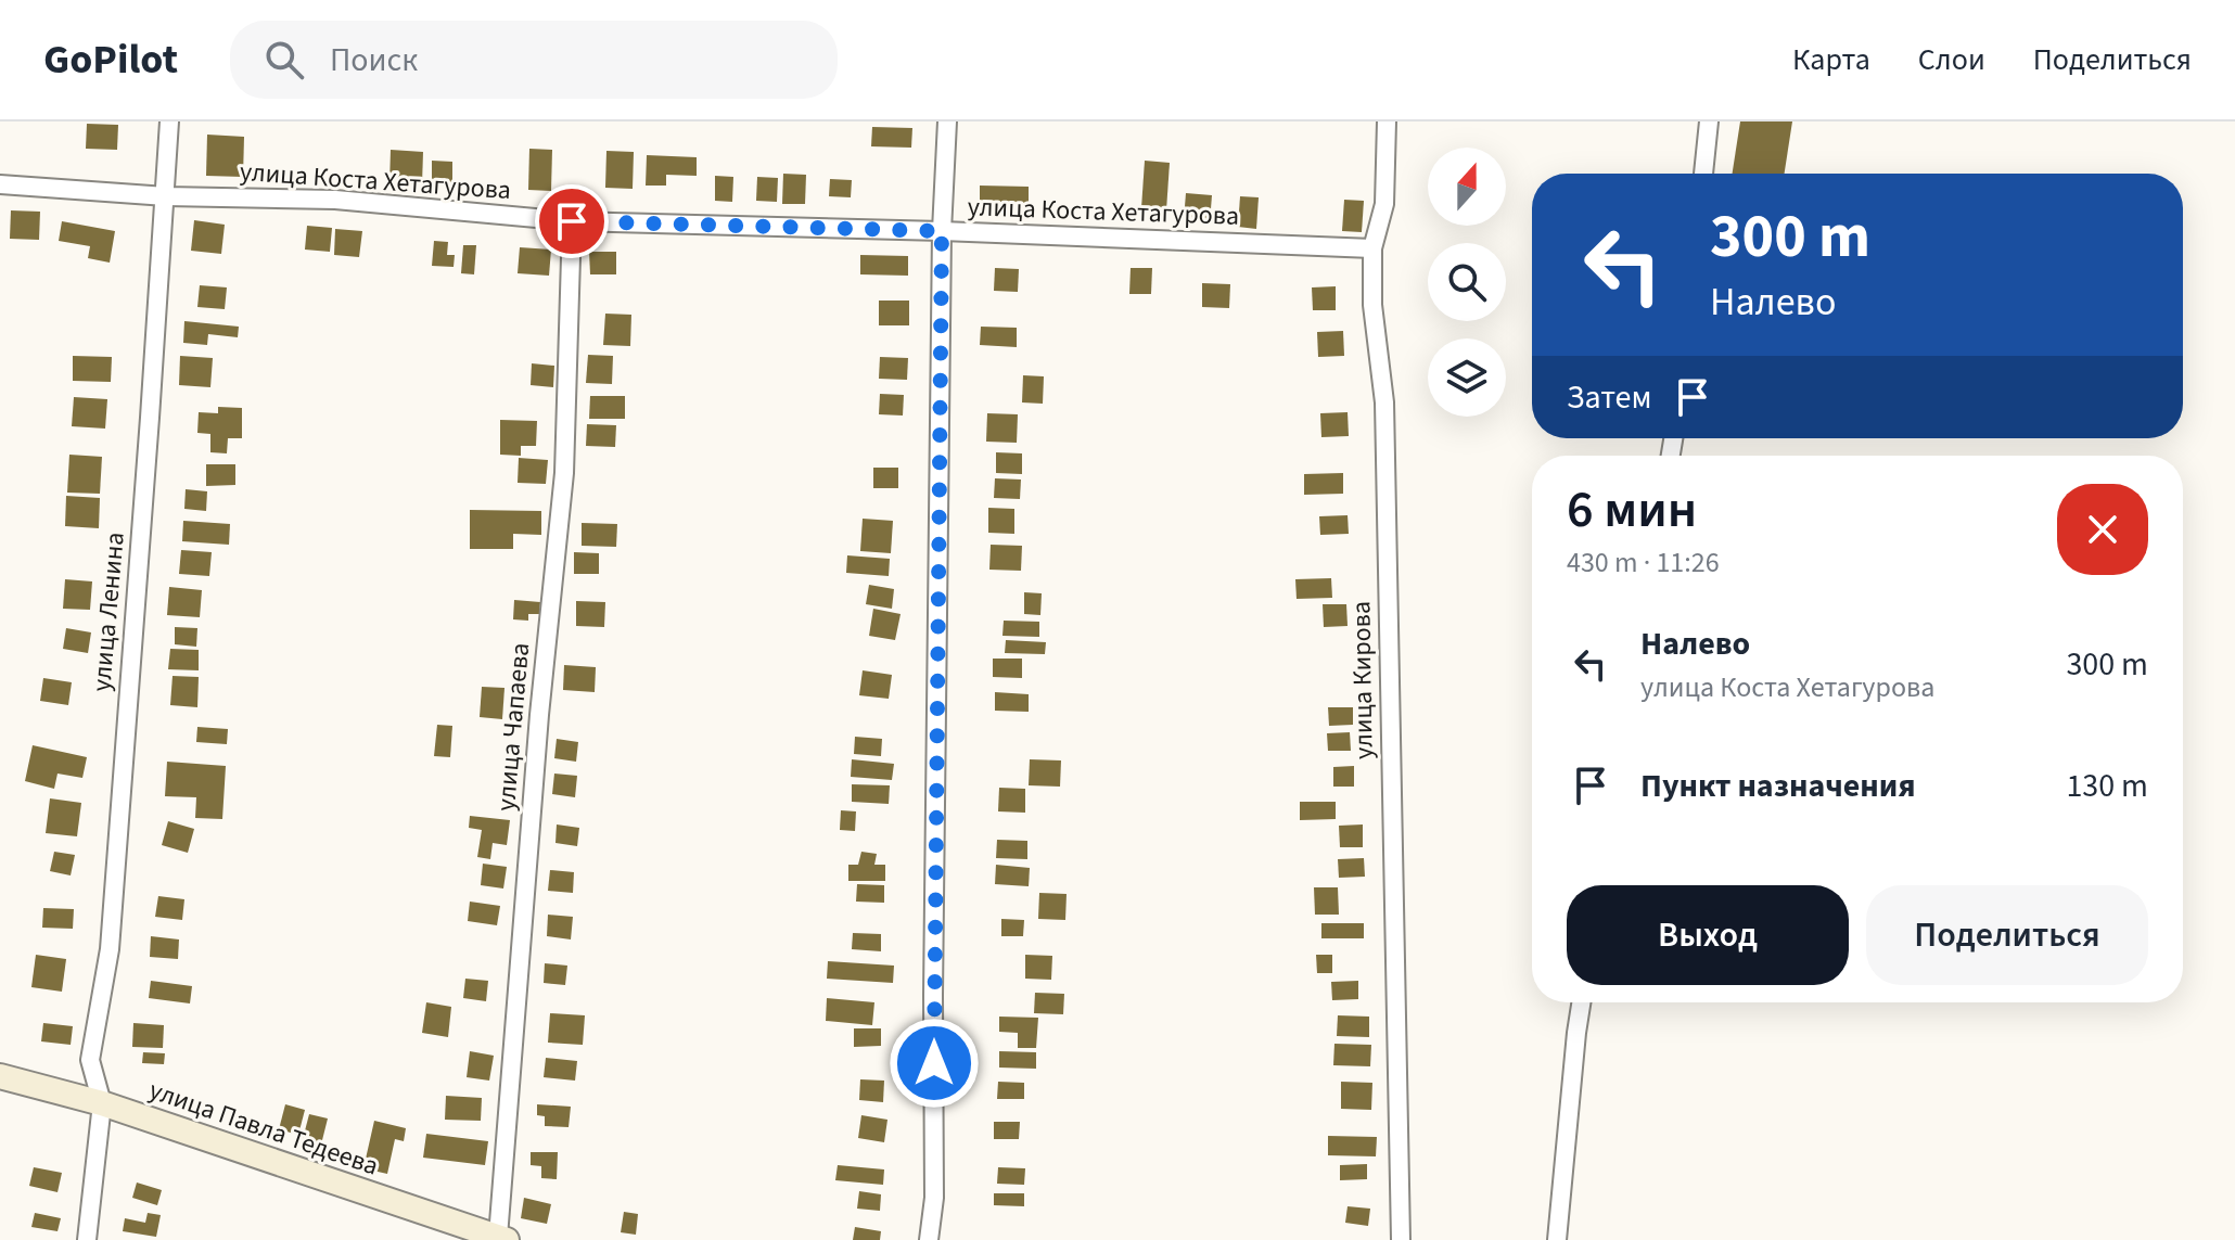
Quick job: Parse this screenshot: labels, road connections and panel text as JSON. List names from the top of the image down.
{
  "streets": {
    "main road": ["улица Павла Тедеева"],
    "street": [
      "улица Коста Хетагурова",
      "улица Ленина",
      "улица Кирова",
      "улица Чапаева"
    ]
  },
  "crossings": [
    ["улица Коста Хетагурова", "улица Ленина"],
    ["улица Коста Хетагурова", "улица Кирова"],
    ["улица Коста Хетагурова", "улица Чапаева"],
    ["улица Ленина", "улица Павла Тедеева"],
    ["улица Чапаева", "улица Павла Тедеева"]
  ],
  "north": "top",
  "page": {
    "header": "GoPilot",
    "search": "Поиск",
    "nav": ["Карта", "Слои", "Поделиться"],
    "turn": ["300 m", "Налево"],
    "then": "Затем",
    "heading": ["6 мин", "430 m · 11:26"],
    "list": [
      {
        "name": "Налево",
        "note": "улица Коста Хетагурова",
        "value": "300 m"
      },
      {
        "name": "Пункт назначения",
        "value": "130 m"
      }
    ],
    "buttons": ["Выход", "Поделиться"]
  }
}
